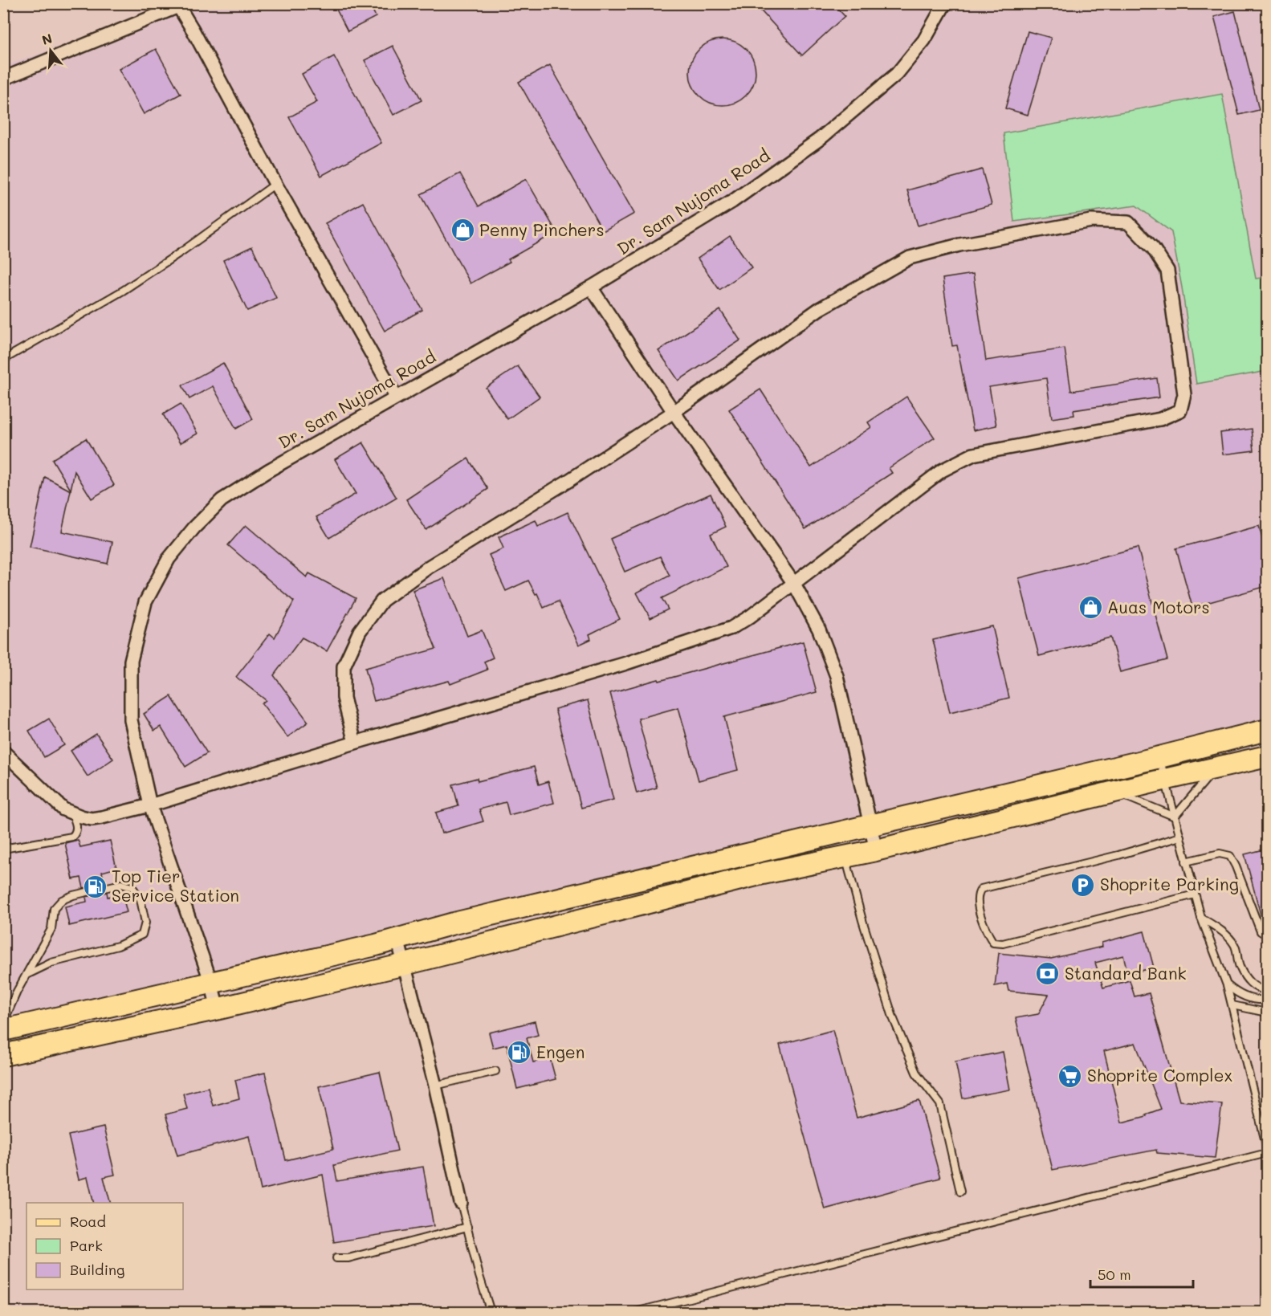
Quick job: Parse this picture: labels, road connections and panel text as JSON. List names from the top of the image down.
{
  "streets": {
    "street": ["Dr. Sam Nujoma Road"]
  },
  "places": {
    "shop": ["Penny Pinchers", "Auas Motors"],
    "parking": ["Shoprite Parking"],
    "fuel station": ["Top Tier Service Station", "Engen"],
    "bank": ["Standard Bank"],
    "supermarket": ["Shoprite Complex"]
  },
  "legend": ["Road", "Park", "Building"],
  "scale_bar": "50 m",
  "north": "top"
}
